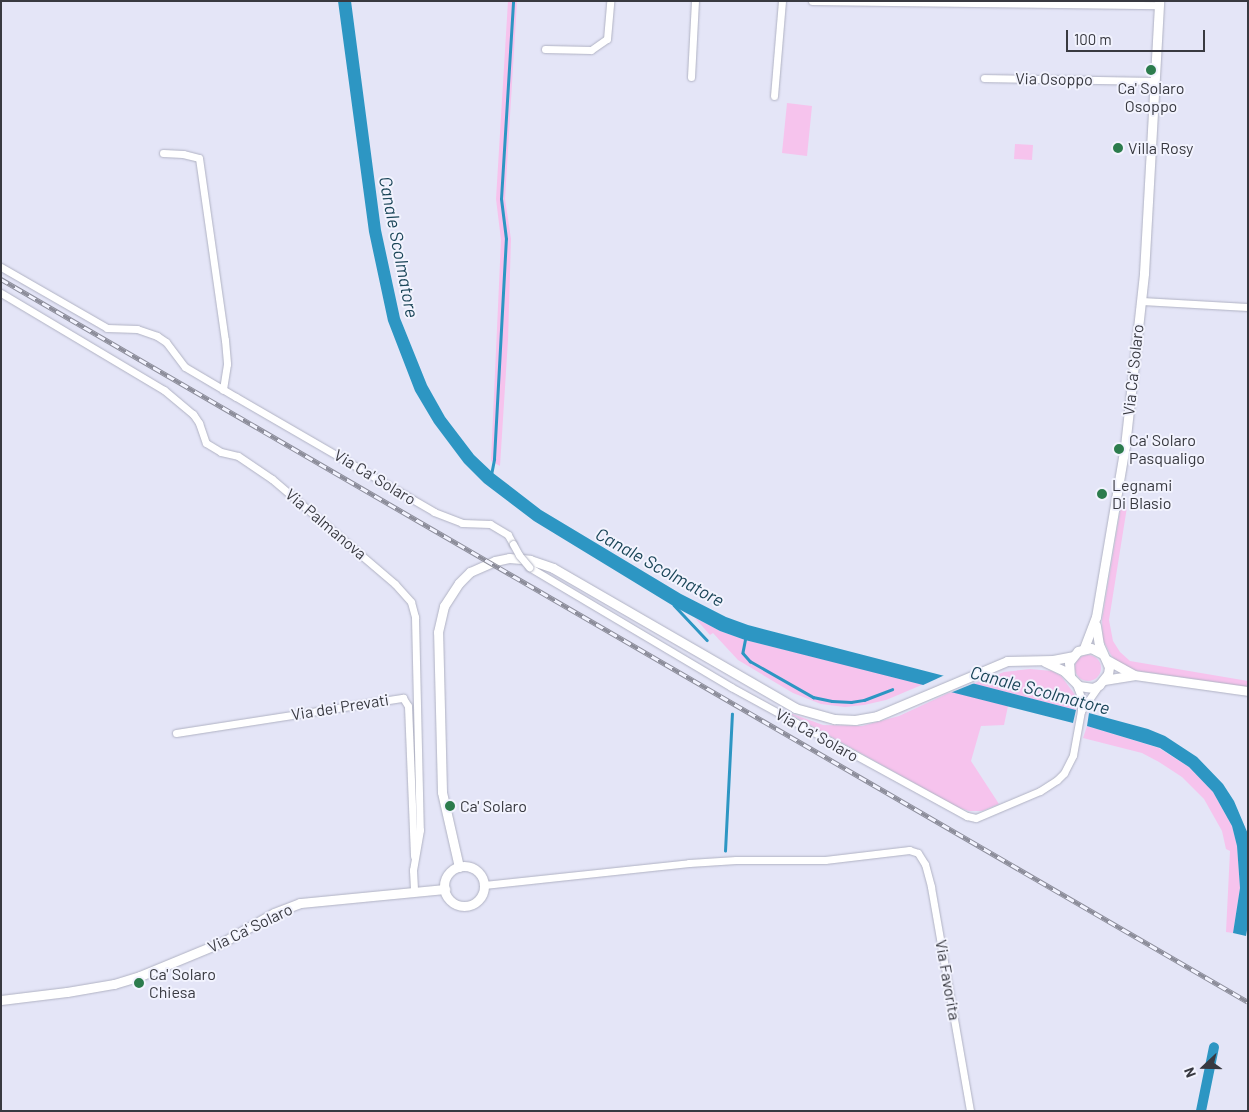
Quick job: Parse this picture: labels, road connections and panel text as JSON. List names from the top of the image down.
{
  "streets": {
    "street": [
      "Via Osoppo",
      "Via Ca' Solaro",
      "Via Palmanova",
      "Via dei Prevati",
      "Via Favorita"
    ]
  },
  "crossings": [
    ["Via Osoppo", "Via Ca' Solaro"],
    ["Via Ca' Solaro", "Via Palmanova"],
    ["Via Ca' Solaro", "Via Favorita"],
    ["Via Palmanova", "Via dei Prevati"]
  ],
  "water": ["Canale Scolmatore"],
  "places": [
    "Ca' Solaro Osoppo",
    "Villa Rosy",
    "Ca' Solaro Pasqualigo",
    "Legnami Di Blasio",
    "Ca' Solaro",
    "Ca' Solaro Chiesa"
  ],
  "scale_bar": "100 m",
  "north": "left"
}
